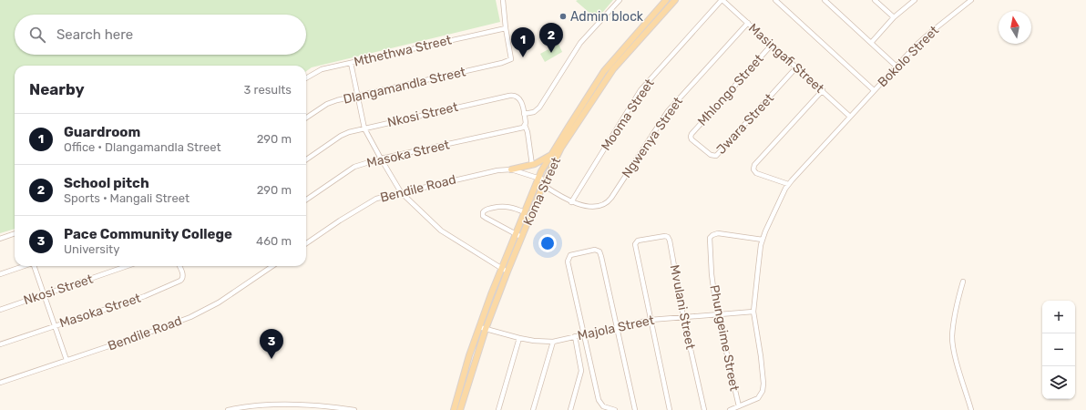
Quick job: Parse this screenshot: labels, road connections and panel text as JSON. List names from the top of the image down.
{
  "streets": {
    "main road": ["Koma Street"],
    "street": [
      "Mthethwa Street",
      "Bokolo Street",
      "Masingafi Street",
      "Dlangamandla Street",
      "Mhlongo Street",
      "Nkosi Street",
      "Mooma Street",
      "Jwara Street",
      "Ngwenya Street",
      "Masoka Street",
      "Bendile Road",
      "Mvulani Street",
      "Majola Street",
      "Phungeime Street"
    ]
  },
  "crossings": [
    ["Mthethwa Street", "Dlangamandla Street"],
    ["Bokolo Street", "Masingafi Street"],
    ["Bokolo Street", "Majola Street"],
    ["Bokolo Street", "Phungeime Street"],
    ["Masingafi Street", "Mhlongo Street"],
    ["Masingafi Street", "Mooma Street"],
    ["Masingafi Street", "Jwara Street"],
    ["Masingafi Street", "Ngwenya Street"],
    ["Mhlongo Street", "Jwara Street"],
    ["Nkosi Street", "Masoka Street"],
    ["Mooma Street", "Ngwenya Street"],
    ["Ngwenya Street", "Bendile Road"],
    ["Ngwenya Street", "Koma Street"],
    ["Bendile Road", "Koma Street"],
    ["Koma Street", "Majola Street"],
    ["Mvulani Street", "Majola Street"],
    ["Majola Street", "Phungeime Street"]
  ],
  "places": ["Admin block"],
  "north": "top",
  "page": {
    "search": "Search here",
    "pins": ["2", "1", "3"],
    "heading": ["Nearby", "3 results"],
    "list": [
      {
        "mark": "1",
        "name": "Guardroom",
        "note": "Office · Dlangamandla Street",
        "value": "290 m"
      },
      {
        "mark": "2",
        "name": "School pitch",
        "note": "Sports · Mangali Street",
        "value": "290 m"
      },
      {
        "mark": "3",
        "name": "Pace Community College",
        "note": "University",
        "value": "460 m"
      }
    ],
    "map_buttons": ["+", "−"]
  }
}
